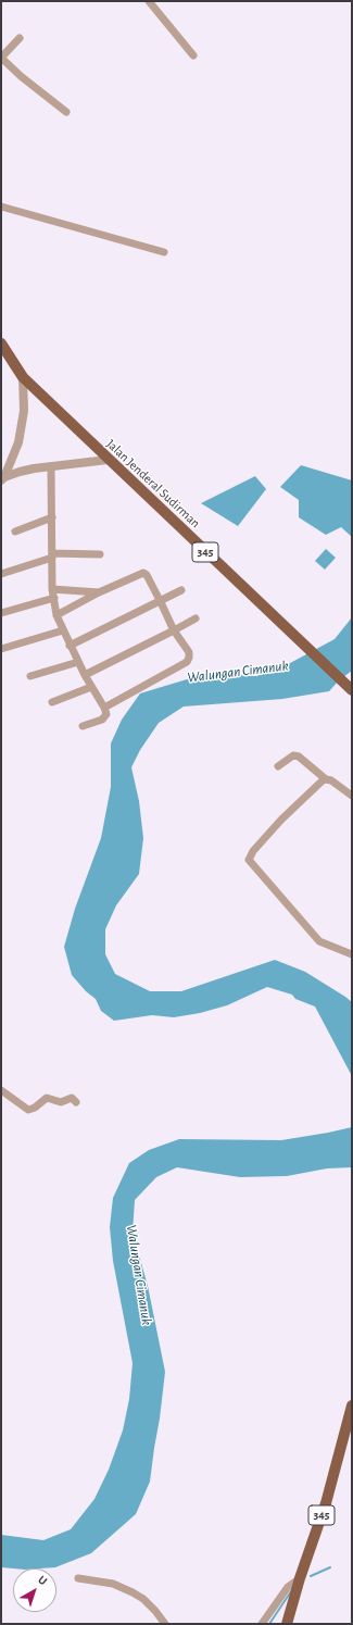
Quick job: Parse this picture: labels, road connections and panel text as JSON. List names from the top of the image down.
{
  "streets": {
    "main road": ["Jalan Jenderal Sudirman", "345"]
  },
  "water": ["Walungan Cimanuk"],
  "north": "top right"
}
